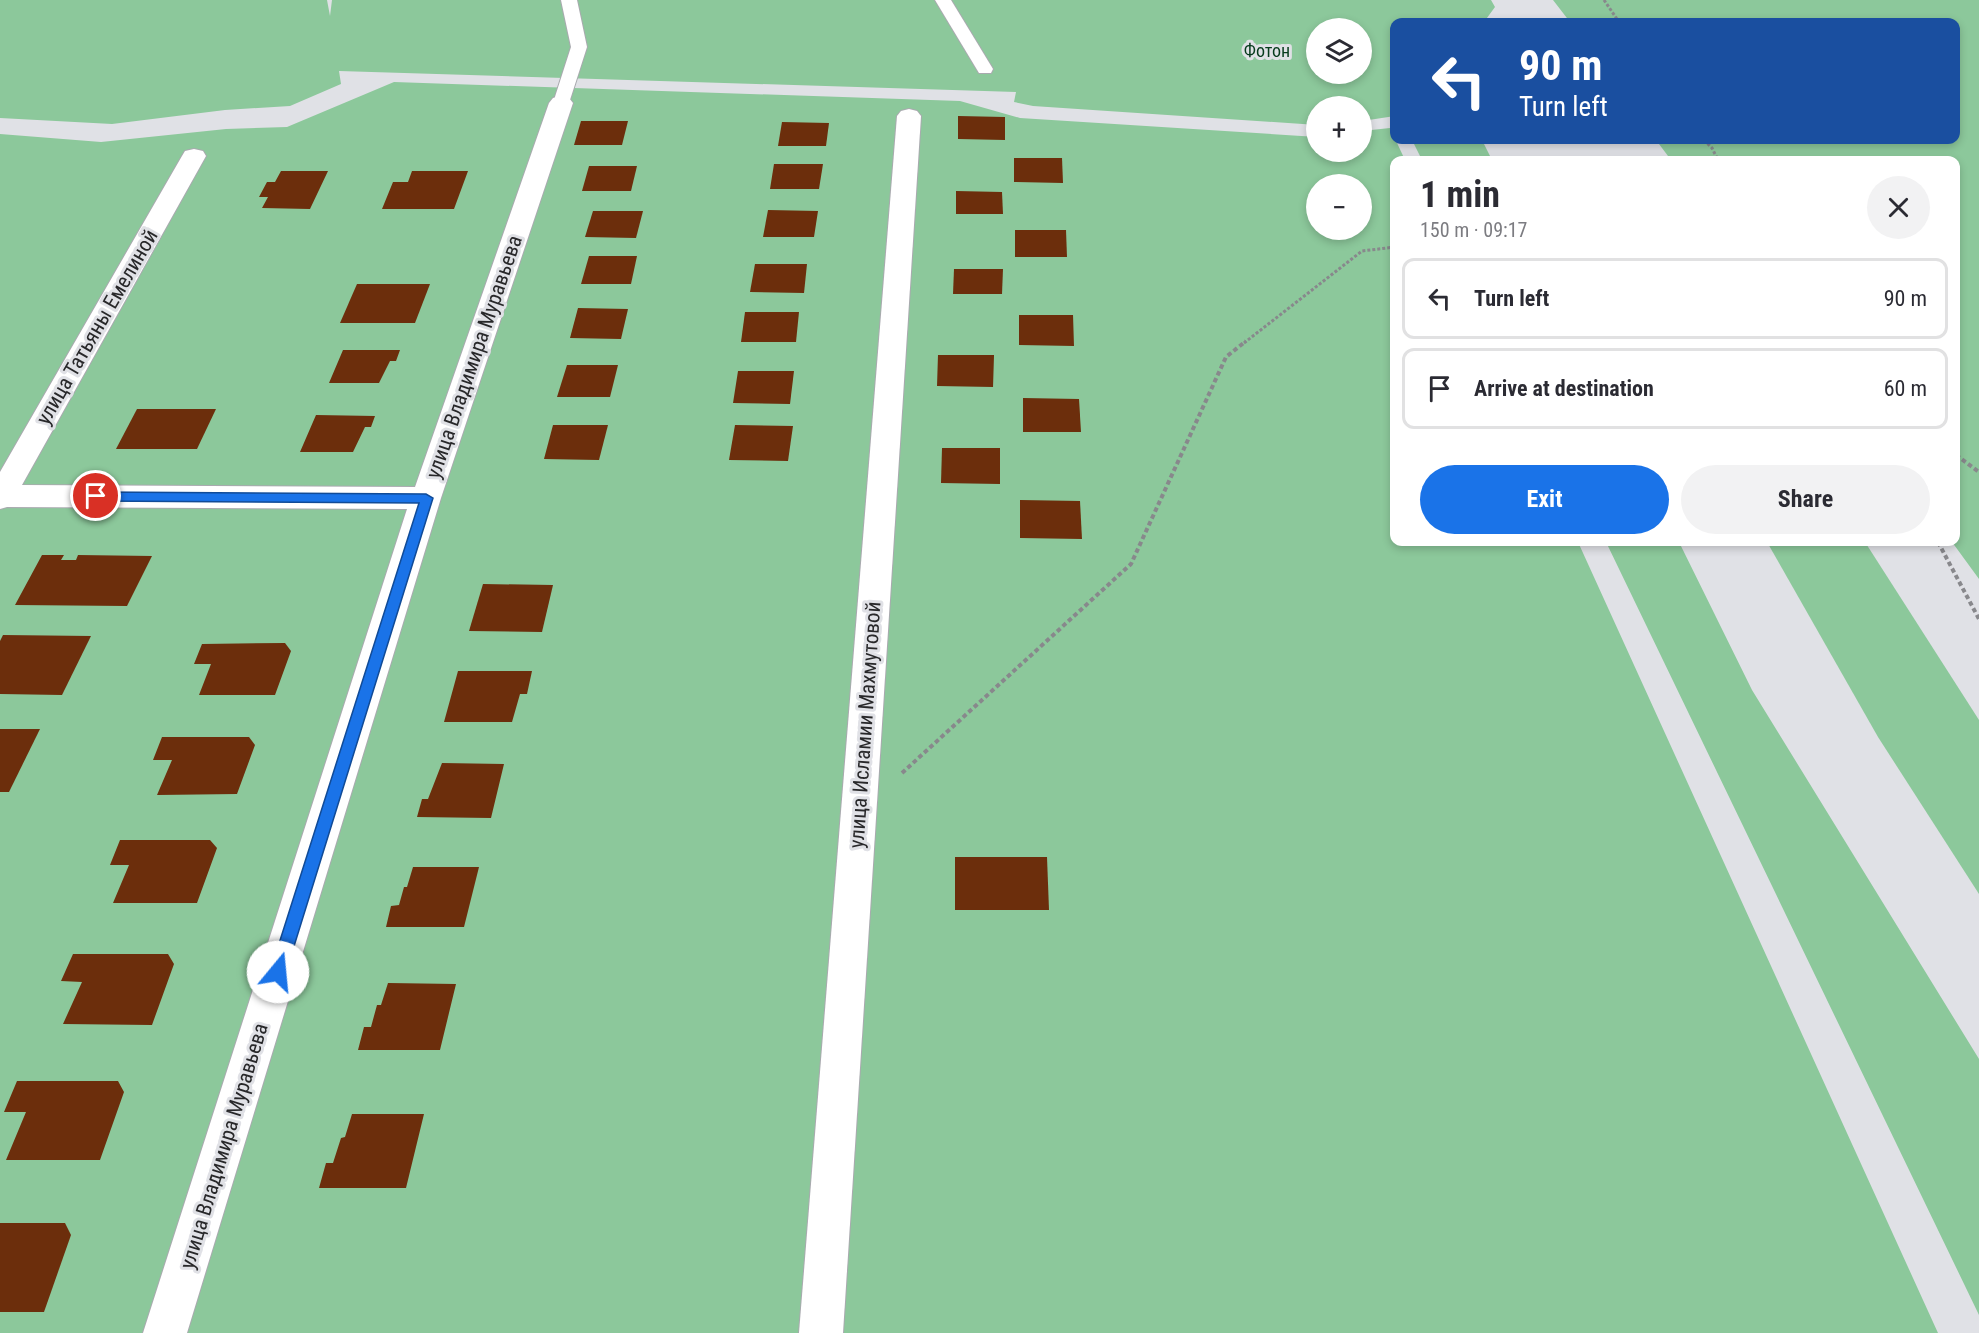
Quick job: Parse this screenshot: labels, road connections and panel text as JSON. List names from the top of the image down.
{
  "streets": {
    "street": ["улица Татьяны Емелиной", "улица Владимира Муравьева", "улица Исламии Махмутовой"]
  },
  "parks": ["Фотон"],
  "page": {
    "map_buttons": ["+", "−"],
    "turn": ["90 m", "Turn left"],
    "heading": ["1 min", "150 m · 09:17"],
    "list": [
      {
        "name": "Turn left",
        "value": "90 m"
      },
      {
        "name": "Arrive at destination",
        "value": "60 m"
      }
    ],
    "buttons": ["Exit", "Share"]
  }
}
